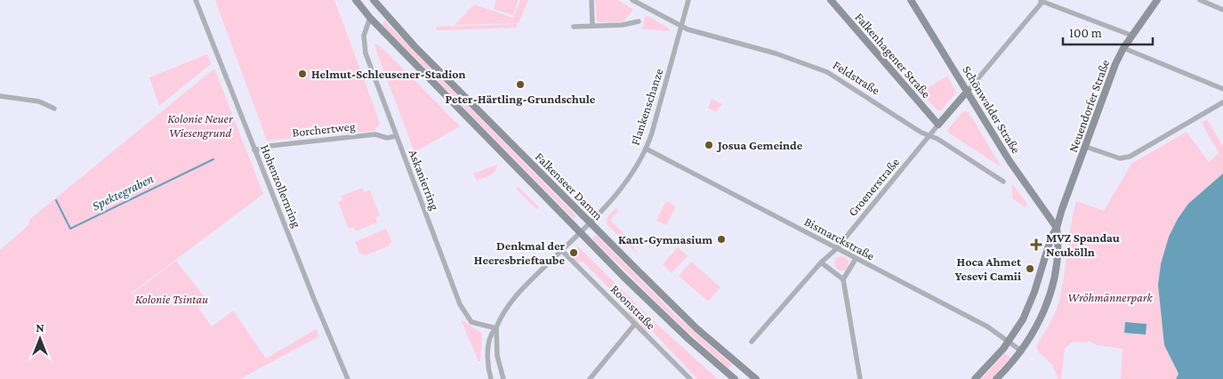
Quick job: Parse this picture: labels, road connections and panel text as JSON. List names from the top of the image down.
{
  "streets": {
    "main road": [
      "Falkenhagener Straße",
      "Neuendorfer Straße",
      "Schönwalder Straße",
      "Falkenseer Damm"
    ],
    "street": [
      "Feldstraße",
      "Flankenschanze",
      "Borchertweg",
      "Askanierring",
      "Hohenzollernring",
      "Groenerstraße",
      "Bismarckstraße",
      "Roonstraße"
    ]
  },
  "crossings": [
    ["Falkenhagener Straße", "Groenerstraße"],
    ["Feldstraße", "Flankenschanze"],
    ["Feldstraße", "Groenerstraße"],
    ["Neuendorfer Straße", "Schönwalder Straße"],
    ["Neuendorfer Straße", "Bismarckstraße"],
    ["Flankenschanze", "Askanierring"],
    ["Flankenschanze", "Falkenseer Damm"],
    ["Flankenschanze", "Bismarckstraße"],
    ["Flankenschanze", "Roonstraße"],
    ["Borchertweg", "Askanierring"],
    ["Borchertweg", "Hohenzollernring"],
    ["Askanierring", "Falkenseer Damm"],
    ["Groenerstraße", "Bismarckstraße"]
  ],
  "water": ["Spektegraben"],
  "parks": ["Kolonie Neuer Wiesengrund", "Wröhmännerpark", "Kolonie Tsintau"],
  "places": {
    "other": [
      "Helmut-Schleusener-Stadion",
      "Peter-Härtling-Grundschule",
      "Josua Gemeinde",
      "Kant-Gymnasium",
      "Denkmal der Heeresbrieftaube",
      "Hoca Ahmet Yesevi Camii"
    ],
    "health": ["MVZ Spandau Neukölln"]
  },
  "scale_bar": "100 m",
  "north": "top"
}
